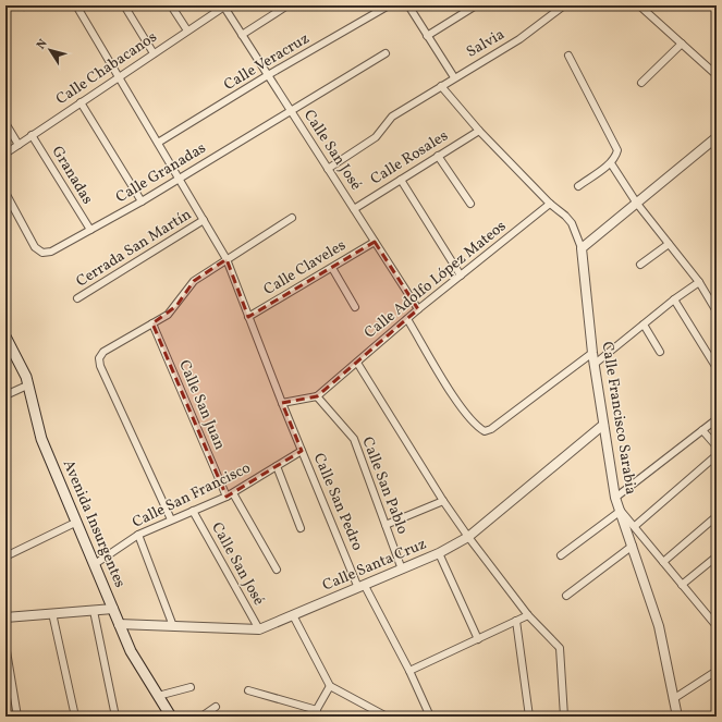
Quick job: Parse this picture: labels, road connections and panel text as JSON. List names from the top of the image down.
{
  "streets": {
    "main road": ["Avenida Insurgentes"],
    "street": [
      "Salvia",
      "Calle Veracruz",
      "Calle Chabacanos",
      "Calle San José",
      "Calle Rosales",
      "Calle Granadas",
      "Granadas",
      "Cerrada San Martín",
      "Calle Claveles",
      "Calle Adolfo López Mateos",
      "Calle San Juan",
      "Calle Francisco Sarabia",
      "Calle San Pablo",
      "Calle San Francisco",
      "Calle San Pedro",
      "Calle Santa Cruz"
    ]
  },
  "crossings": [
    ["Salvia", "Calle San José"],
    ["Calle Veracruz", "Calle San José"],
    ["Calle Chabacanos", "Calle San José"],
    ["Calle Chabacanos", "Granadas"],
    ["Calle San José", "Calle Rosales"],
    ["Calle San José", "Calle Granadas"],
    ["Calle San José", "Calle Claveles"],
    ["Calle San José", "Calle Adolfo López Mateos"],
    ["Calle San José", "Calle San Francisco"],
    ["Calle San José", "Calle Santa Cruz"],
    ["Calle Granadas", "Granadas"],
    ["Calle Claveles", "Calle San Pedro"],
    ["Calle Adolfo López Mateos", "Calle Francisco Sarabia"],
    ["Calle Adolfo López Mateos", "Calle San Pablo"],
    ["Calle San Juan", "Calle San Francisco"],
    ["Calle Francisco Sarabia", "Calle Santa Cruz"],
    ["Calle San Pablo", "Calle Santa Cruz"],
    ["Calle San Francisco", "Calle San Pedro"],
    ["Calle San Francisco", "Avenida Insurgentes"],
    ["Calle San Pedro", "Calle Santa Cruz"],
    ["Avenida Insurgentes", "Calle Santa Cruz"]
  ],
  "north": "top left"
}
